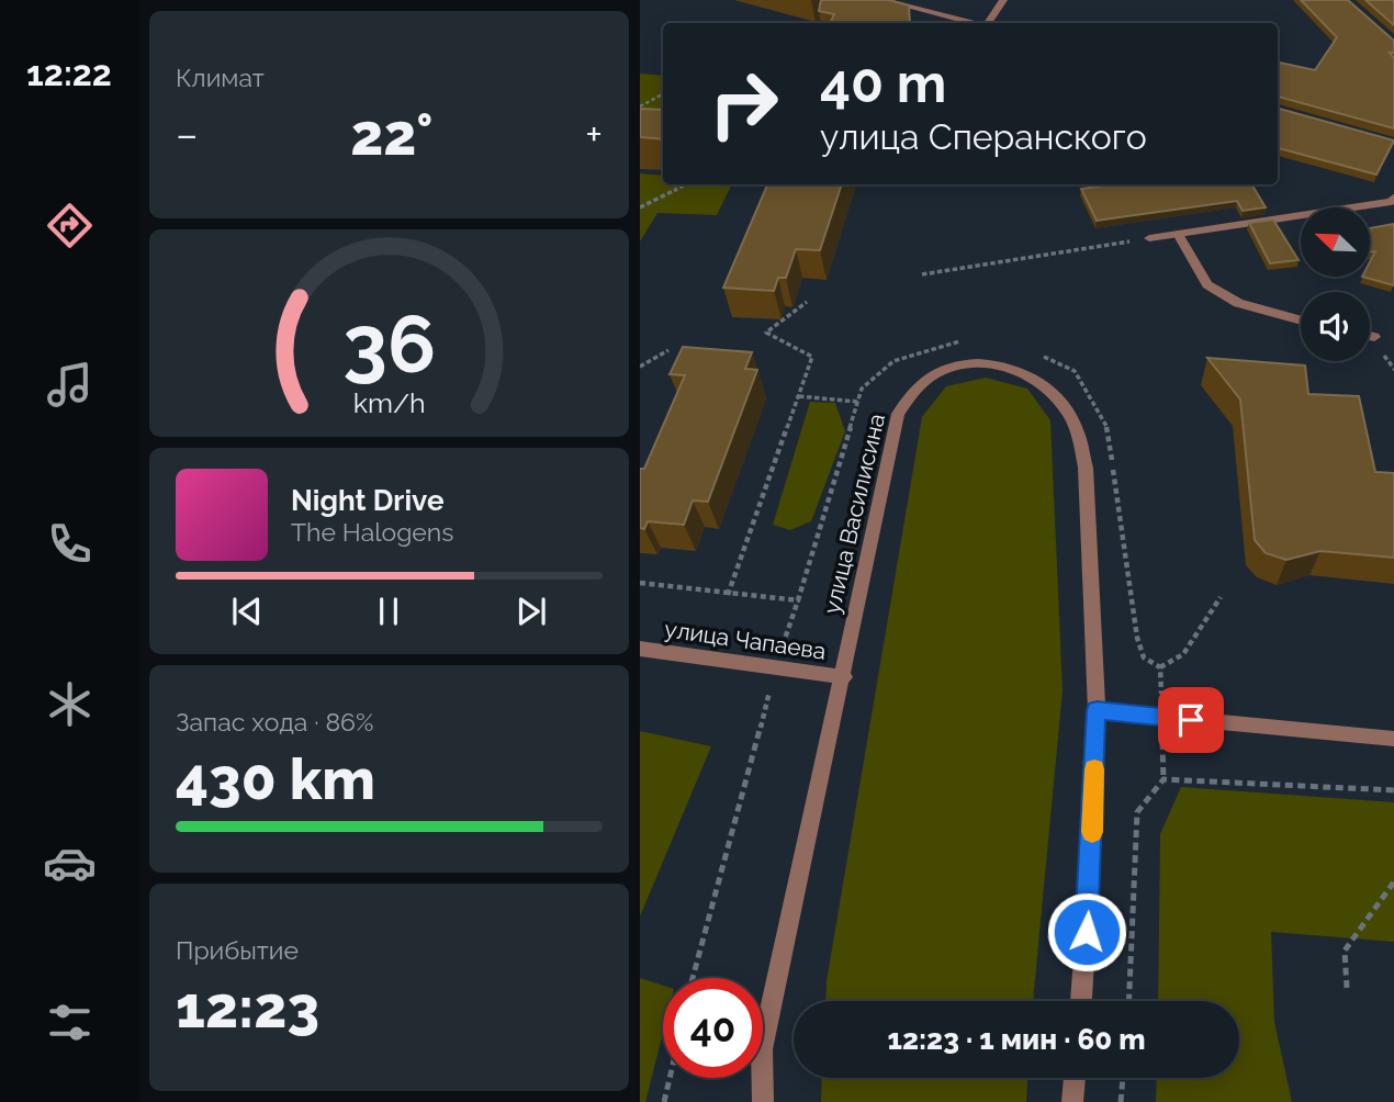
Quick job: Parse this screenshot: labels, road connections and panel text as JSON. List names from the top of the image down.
{
  "streets": {
    "street": ["улица Василисина", "улица Чапаева"]
  },
  "crossings": [
    ["улица Василисина", "улица Чапаева"]
  ],
  "north": "top left",
  "page": {
    "tabs": "12:22",
    "tile": [
      "Климат",
      ["Запас хода · 86%", "430 km"],
      ["Прибытие", "12:23"]
    ],
    "turn": ["40 m", "улица Сперанского"],
    "heat": ["−", "22°", "+"],
    "song": ["Night Drive", "The Halogens"],
    "limit": "40",
    "trip": "12:23 · 1 мин · 60 m",
    "gauge": ["36", "km/h"]
  }
}
